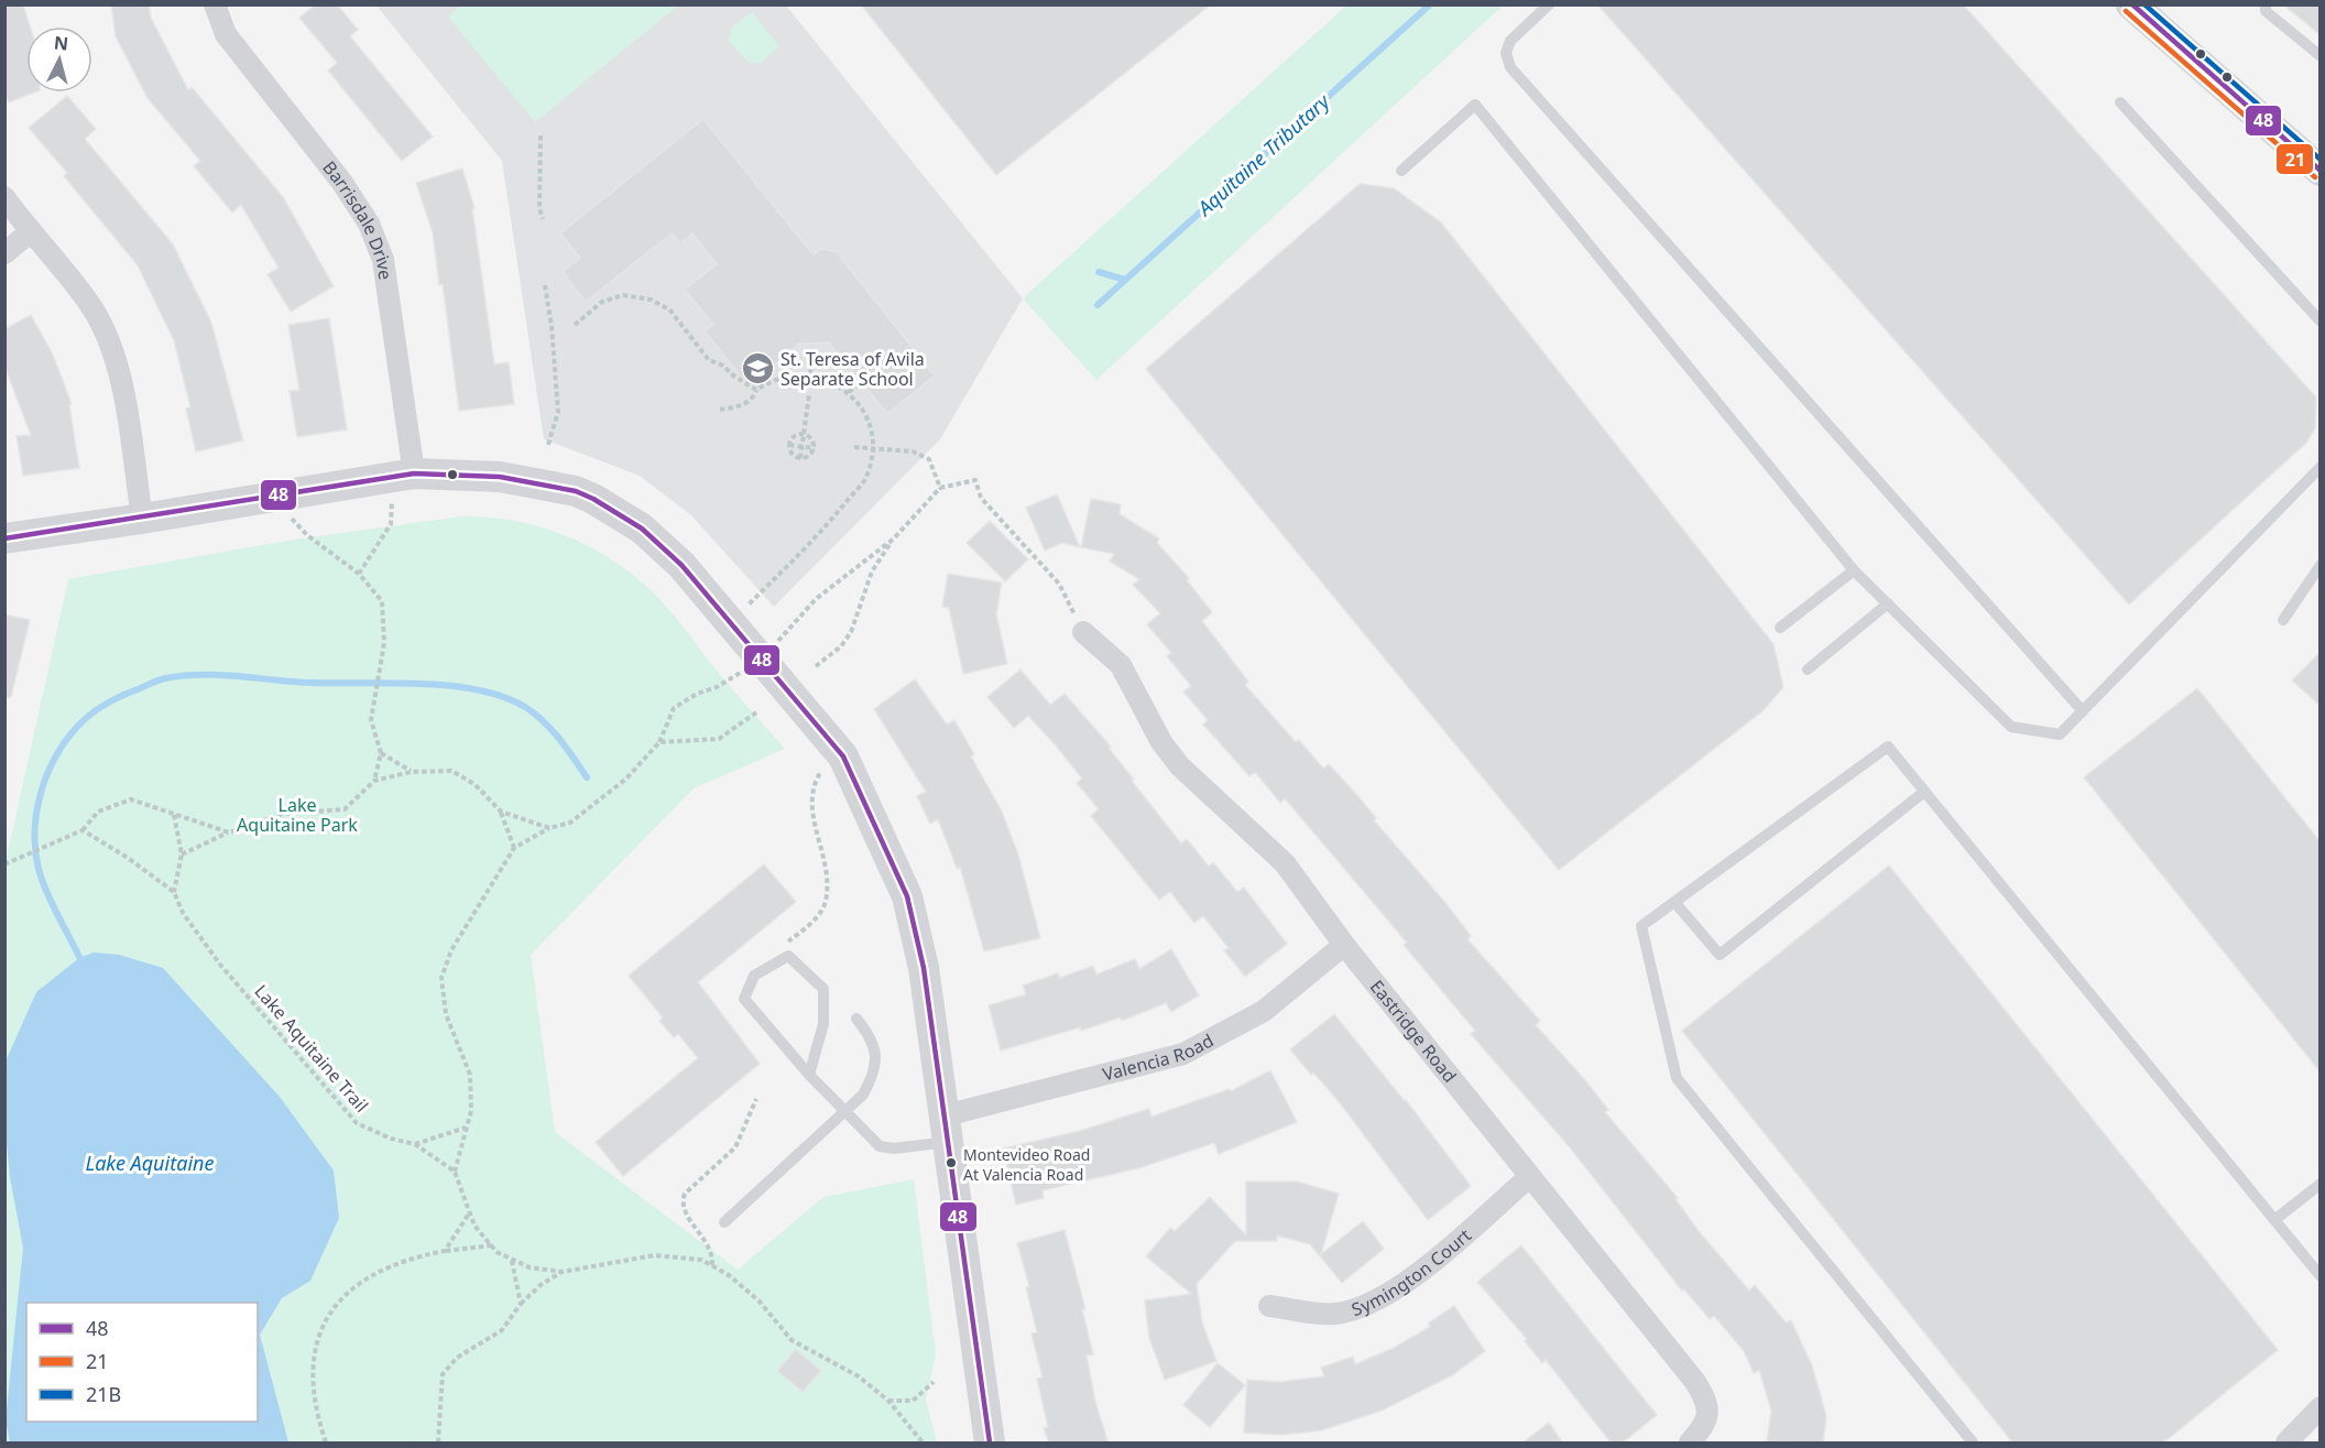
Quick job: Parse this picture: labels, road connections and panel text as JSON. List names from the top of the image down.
{
  "streets": {
    "street": [
      "Barrisdale Drive",
      "Eastridge Road",
      "Valencia Road",
      "Symington Court"
    ],
    "path": ["Lake Aquitaine Trail"]
  },
  "crossings": [
    ["Eastridge Road", "Valencia Road"],
    ["Eastridge Road", "Symington Court"]
  ],
  "water": ["Aquitaine Tributary", "Lake Aquitaine"],
  "parks": ["Lake Aquitaine Park"],
  "places": {
    "school or university": ["St. Teresa of Avila Separate School"],
    "other": ["Montevideo Road At Valencia Road"]
  },
  "lines": ["transit line 48", "transit line 21B", "transit line 21"],
  "legend": ["48", "21", "21B"],
  "north": "top"
}
